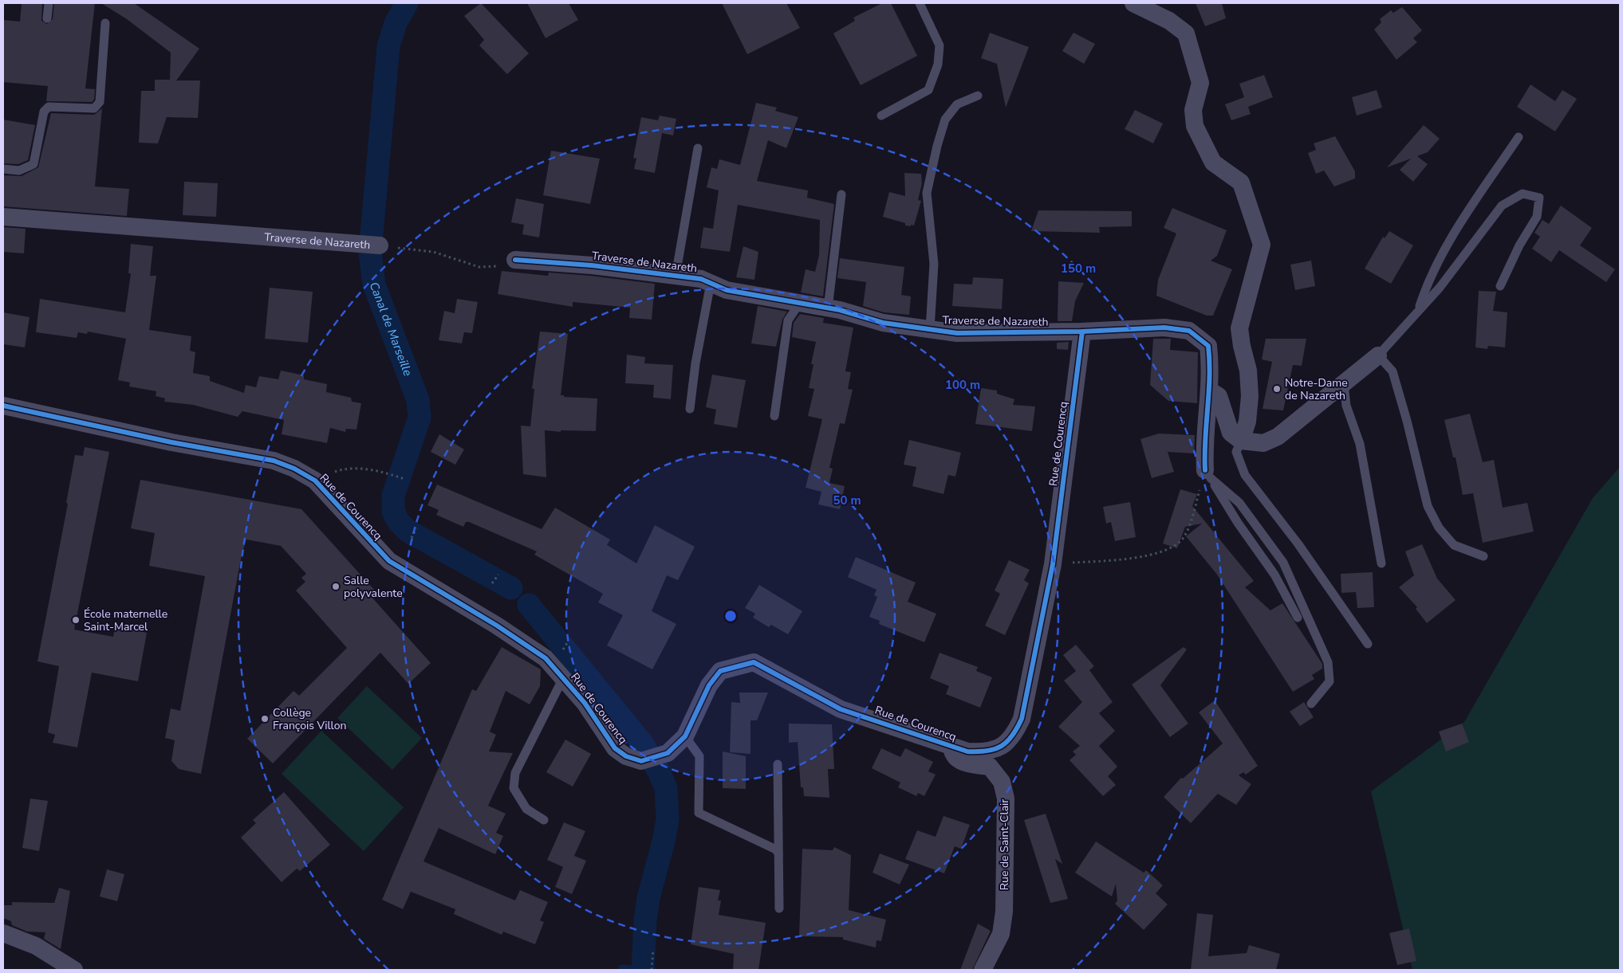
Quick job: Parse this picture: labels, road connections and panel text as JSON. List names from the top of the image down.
{
  "streets": {
    "street": ["Traverse de Nazareth", "Rue de Courencq", "Rue de Saint-Clair"]
  },
  "crossings": [
    ["Traverse de Nazareth", "Rue de Courencq"],
    ["Rue de Courencq", "Rue de Saint-Clair"]
  ],
  "water": ["Canal de Marseille"],
  "places": [
    "Notre-Dame de Nazareth",
    "Salle polyvalente",
    "École maternelle Saint-Marcel",
    "Collège François Villon"
  ],
  "rings": ["150 m", "100 m", "50 m"]
}
